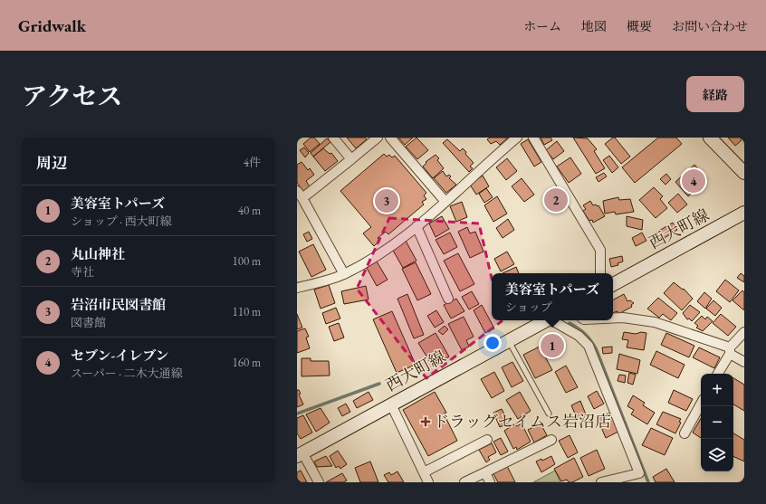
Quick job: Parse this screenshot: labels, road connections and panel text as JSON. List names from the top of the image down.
{
  "streets": {
    "street": ["西大町線"]
  },
  "places": {
    "health": ["ドラッグセイムス岩沼店"]
  },
  "page": {
    "header": "Gridwalk",
    "nav": [
      "ホーム",
      "地図",
      "概要",
      "お問い合わせ"
    ],
    "title": "アクセス",
    "buttons": "経路",
    "heading": ["周辺", "4件"],
    "pins": [
      "4",
      "2",
      "3",
      "1"
    ],
    "list": [
      {
        "mark": "1",
        "name": "美容室トパーズ",
        "note": "ショップ · 西大町線",
        "value": "40 m"
      },
      {
        "mark": "2",
        "name": "丸山神社",
        "note": "寺社",
        "value": "100 m"
      },
      {
        "mark": "3",
        "name": "岩沼市民図書館",
        "note": "図書館",
        "value": "110 m"
      },
      {
        "mark": "4",
        "name": "セブン-イレブン",
        "note": "スーパー · 二木大通線",
        "value": "160 m"
      }
    ],
    "popup": ["美容室トパーズ", "ショップ"],
    "map_buttons": ["+", "−"]
  }
}
